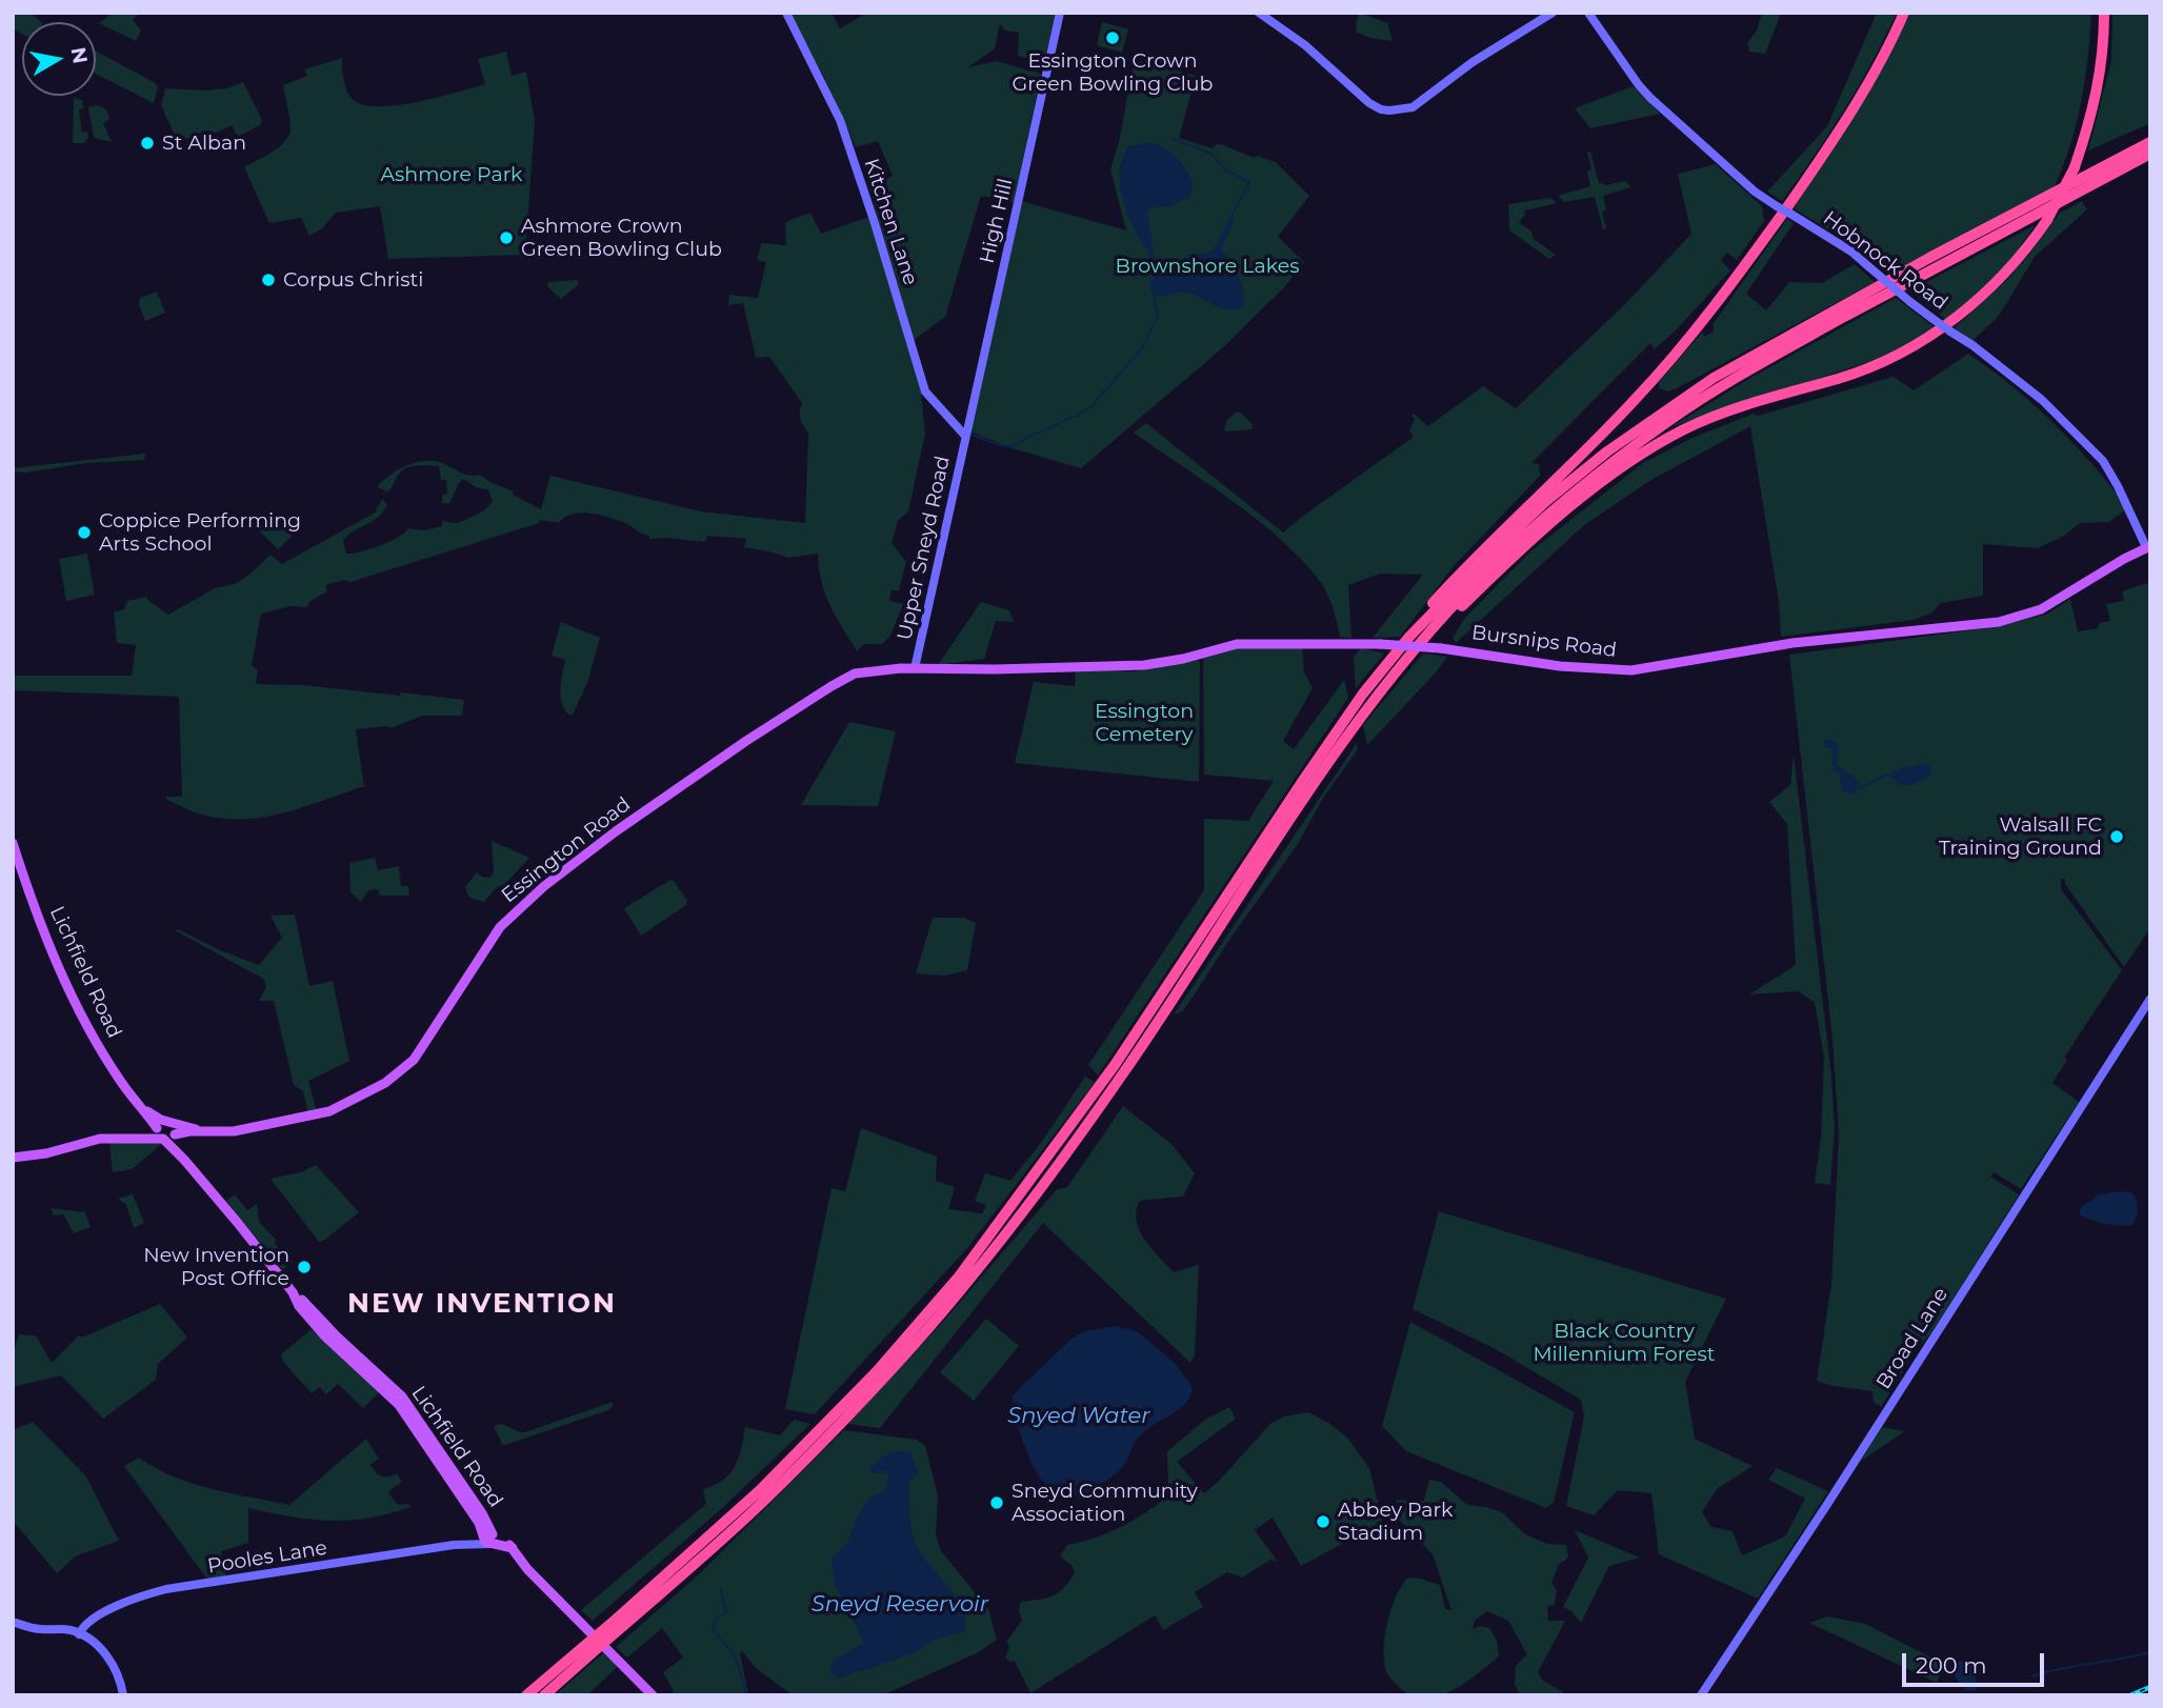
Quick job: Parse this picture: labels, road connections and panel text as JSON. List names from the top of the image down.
{
  "streets": {
    "main road": [
      "High Hill",
      "Kitchen Lane",
      "Hobnock Road",
      "Upper Sneyd Road",
      "Bursnips Road",
      "Essington Road",
      "Lichfield Road",
      "Broad Lane",
      "Pooles Lane"
    ]
  },
  "crossings": [
    ["High Hill", "Kitchen Lane"],
    ["High Hill", "Upper Sneyd Road"],
    ["Kitchen Lane", "Upper Sneyd Road"],
    ["Hobnock Road", "Bursnips Road"],
    ["Upper Sneyd Road", "Bursnips Road"],
    ["Upper Sneyd Road", "Essington Road"],
    ["Bursnips Road", "Essington Road"],
    ["Essington Road", "Lichfield Road"],
    ["Lichfield Road", "Pooles Lane"]
  ],
  "districts": ["NEW INVENTION"],
  "water": ["Snyed Water", "Sneyd Reservoir"],
  "parks": [
    "Ashmore Park",
    "Brownshore Lakes",
    "Essington Cemetery",
    "Black Country Millennium Forest"
  ],
  "places": [
    "Essington Crown Green Bowling Club",
    "St Alban",
    "Ashmore Crown Green Bowling Club",
    "Corpus Christi",
    "Coppice Performing Arts School",
    "Walsall FC Training Ground",
    "New Invention Post Office",
    "Sneyd Community Association",
    "Abbey Park Stadium"
  ],
  "scale_bar": "200 m",
  "north": "right"
}
